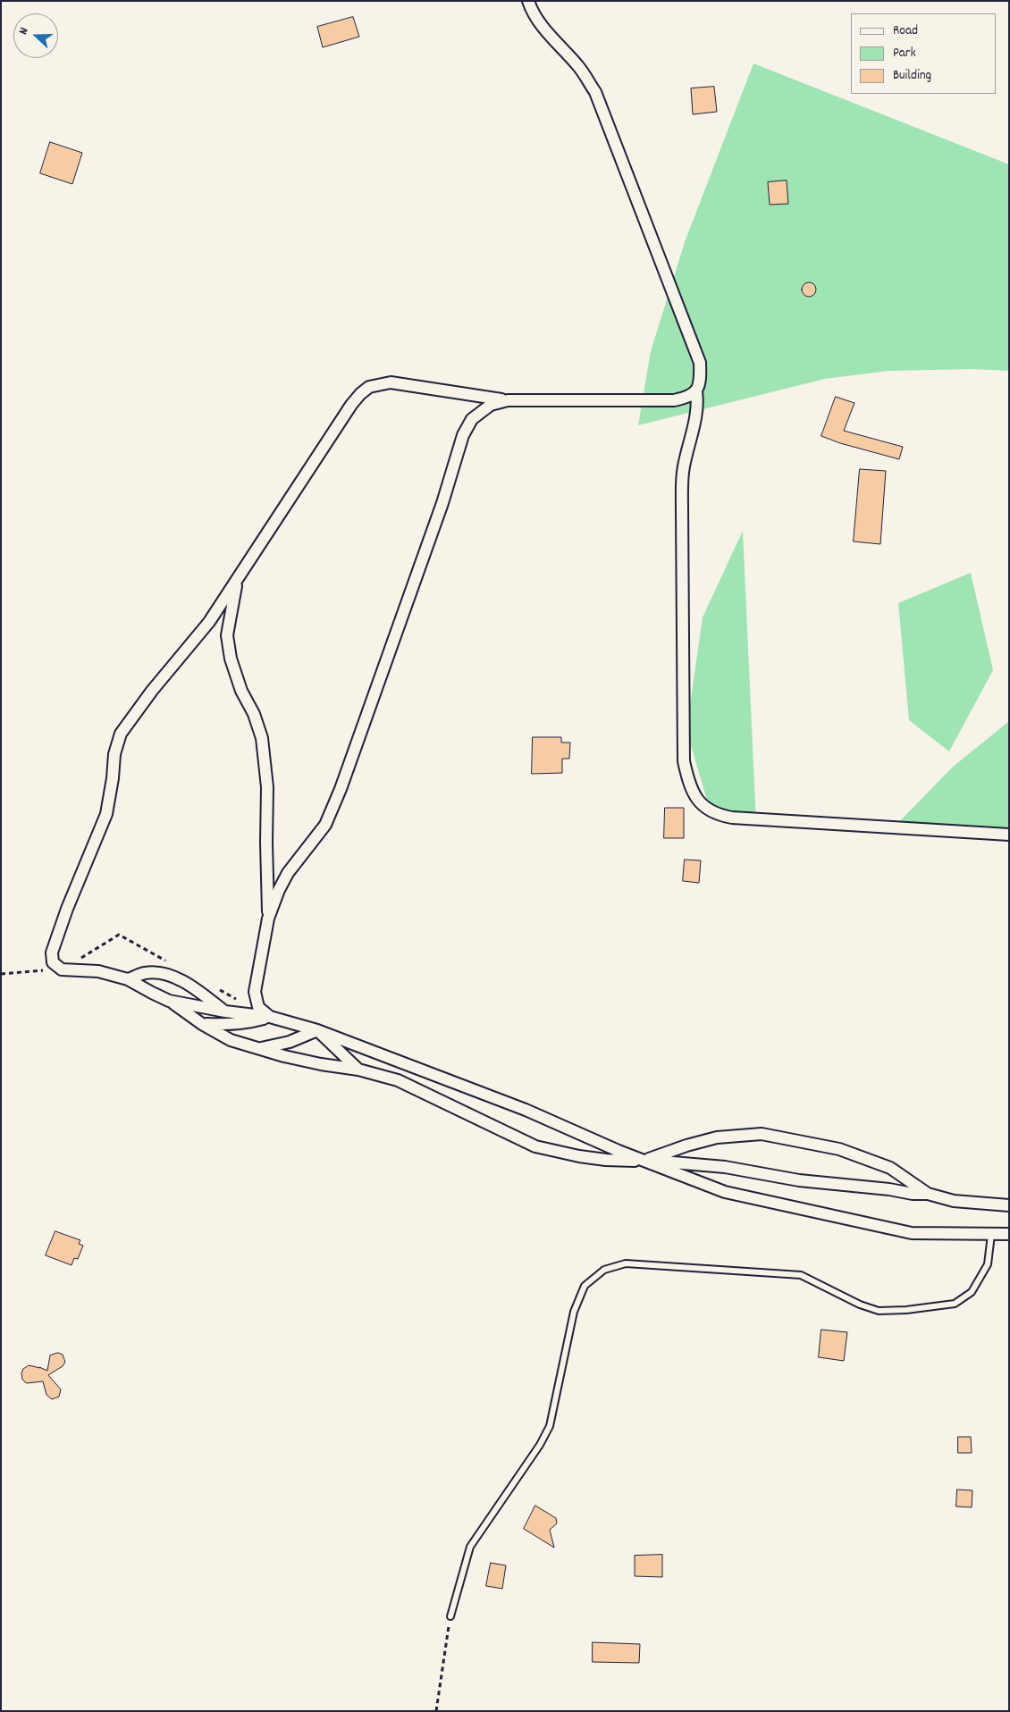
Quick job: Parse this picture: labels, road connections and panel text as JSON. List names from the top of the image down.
{
  "legend": ["Road", "Park", "Building"],
  "north": "left"
}
